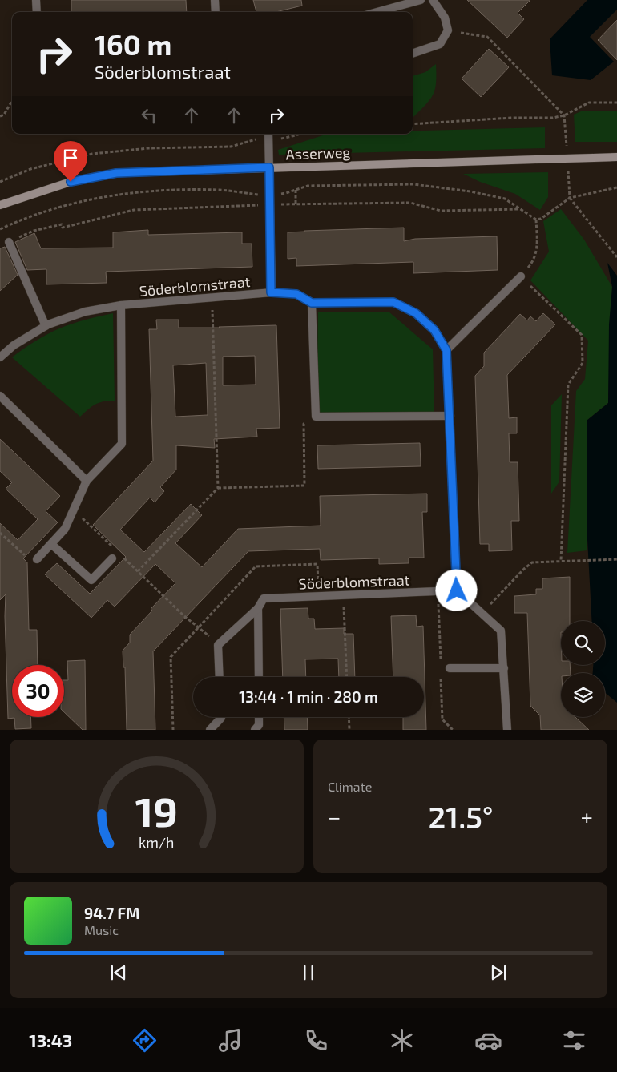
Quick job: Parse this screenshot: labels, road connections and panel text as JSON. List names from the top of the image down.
{
  "streets": {
    "street": ["Asserweg", "Söderblomstraat"]
  },
  "crossings": [
    ["Asserweg", "Söderblomstraat"]
  ],
  "page": {
    "turn": ["160 m", "Söderblomstraat"],
    "limit": "30",
    "trip": "13:44 · 1 min · 280 m",
    "tile": "Climate",
    "heat": ["−", "21.5°", "+"],
    "song": ["94.7 FM", "Music"],
    "tabs": "13:43",
    "gauge": ["19", "km/h"]
  }
}
